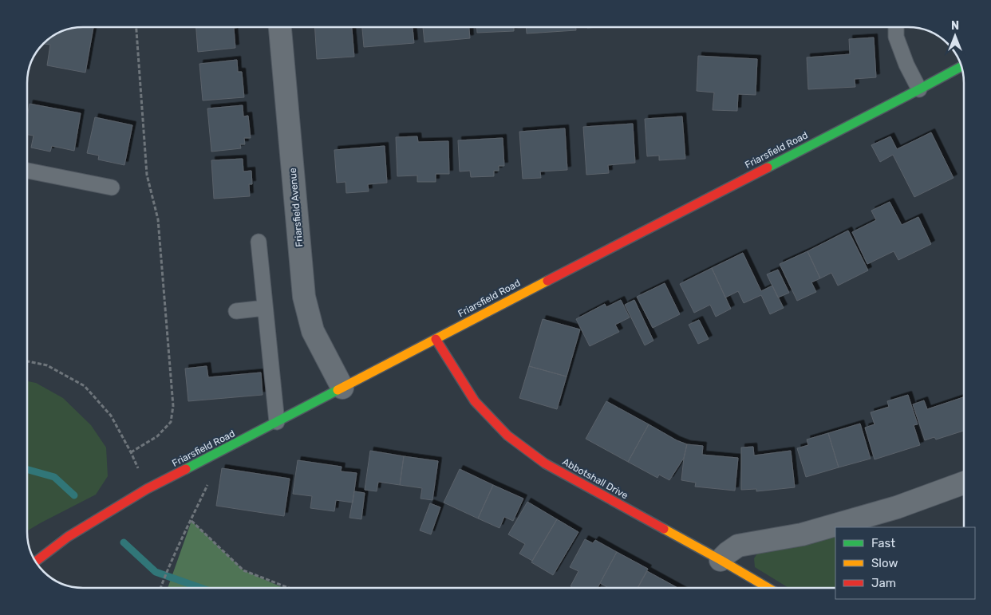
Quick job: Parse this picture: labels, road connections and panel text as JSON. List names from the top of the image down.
{
  "streets": {
    "street": ["Friarsfield Road", "Friarsfield Avenue", "Abbotshall Drive"]
  },
  "crossings": [
    ["Friarsfield Road", "Friarsfield Avenue"],
    ["Friarsfield Road", "Abbotshall Drive"]
  ],
  "legend": ["Fast", "Slow", "Jam"],
  "north": "top"
}
